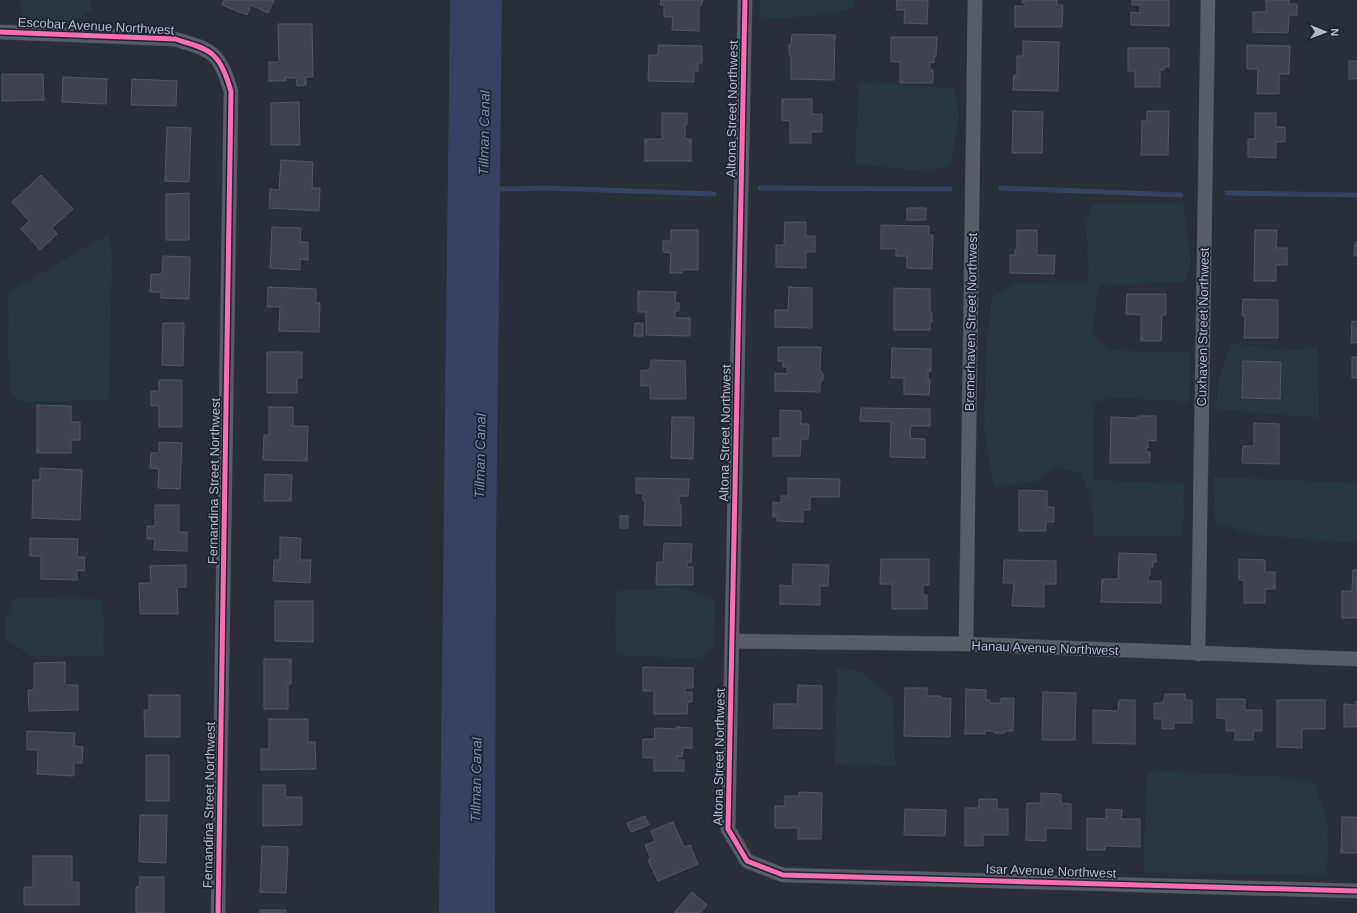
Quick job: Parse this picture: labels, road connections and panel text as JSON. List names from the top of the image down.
{
  "streets": {
    "street": [
      "Escobar Avenue Northwest",
      "Altona Street Northwest",
      "Bremerhaven Street Northwest",
      "Cuxhaven Street Northwest",
      "Fernandina Street Northwest",
      "Hanau Avenue Northwest",
      "Isar Avenue Northwest"
    ]
  },
  "crossings": [
    ["Escobar Avenue Northwest", "Fernandina Street Northwest"],
    ["Altona Street Northwest", "Hanau Avenue Northwest"],
    ["Altona Street Northwest", "Isar Avenue Northwest"],
    ["Bremerhaven Street Northwest", "Hanau Avenue Northwest"],
    ["Cuxhaven Street Northwest", "Hanau Avenue Northwest"]
  ],
  "water": ["Tillman Canal"],
  "north": "right"
}
